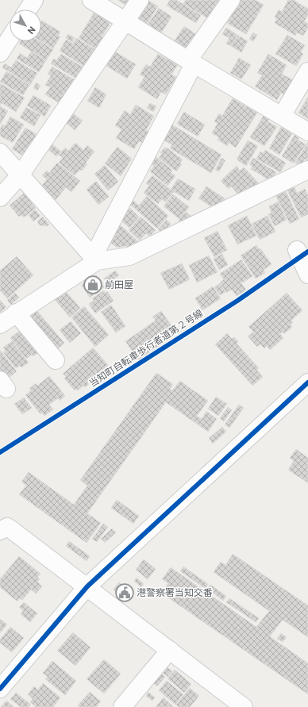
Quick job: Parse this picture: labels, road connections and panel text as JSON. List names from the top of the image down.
{
  "streets": {
    "cycle path": ["当知町自転車歩行者道第２号線"]
  },
  "places": {
    "shop": ["前田屋"],
    "public building": ["港警察署当知交番"]
  },
  "north": "bottom right"
}
